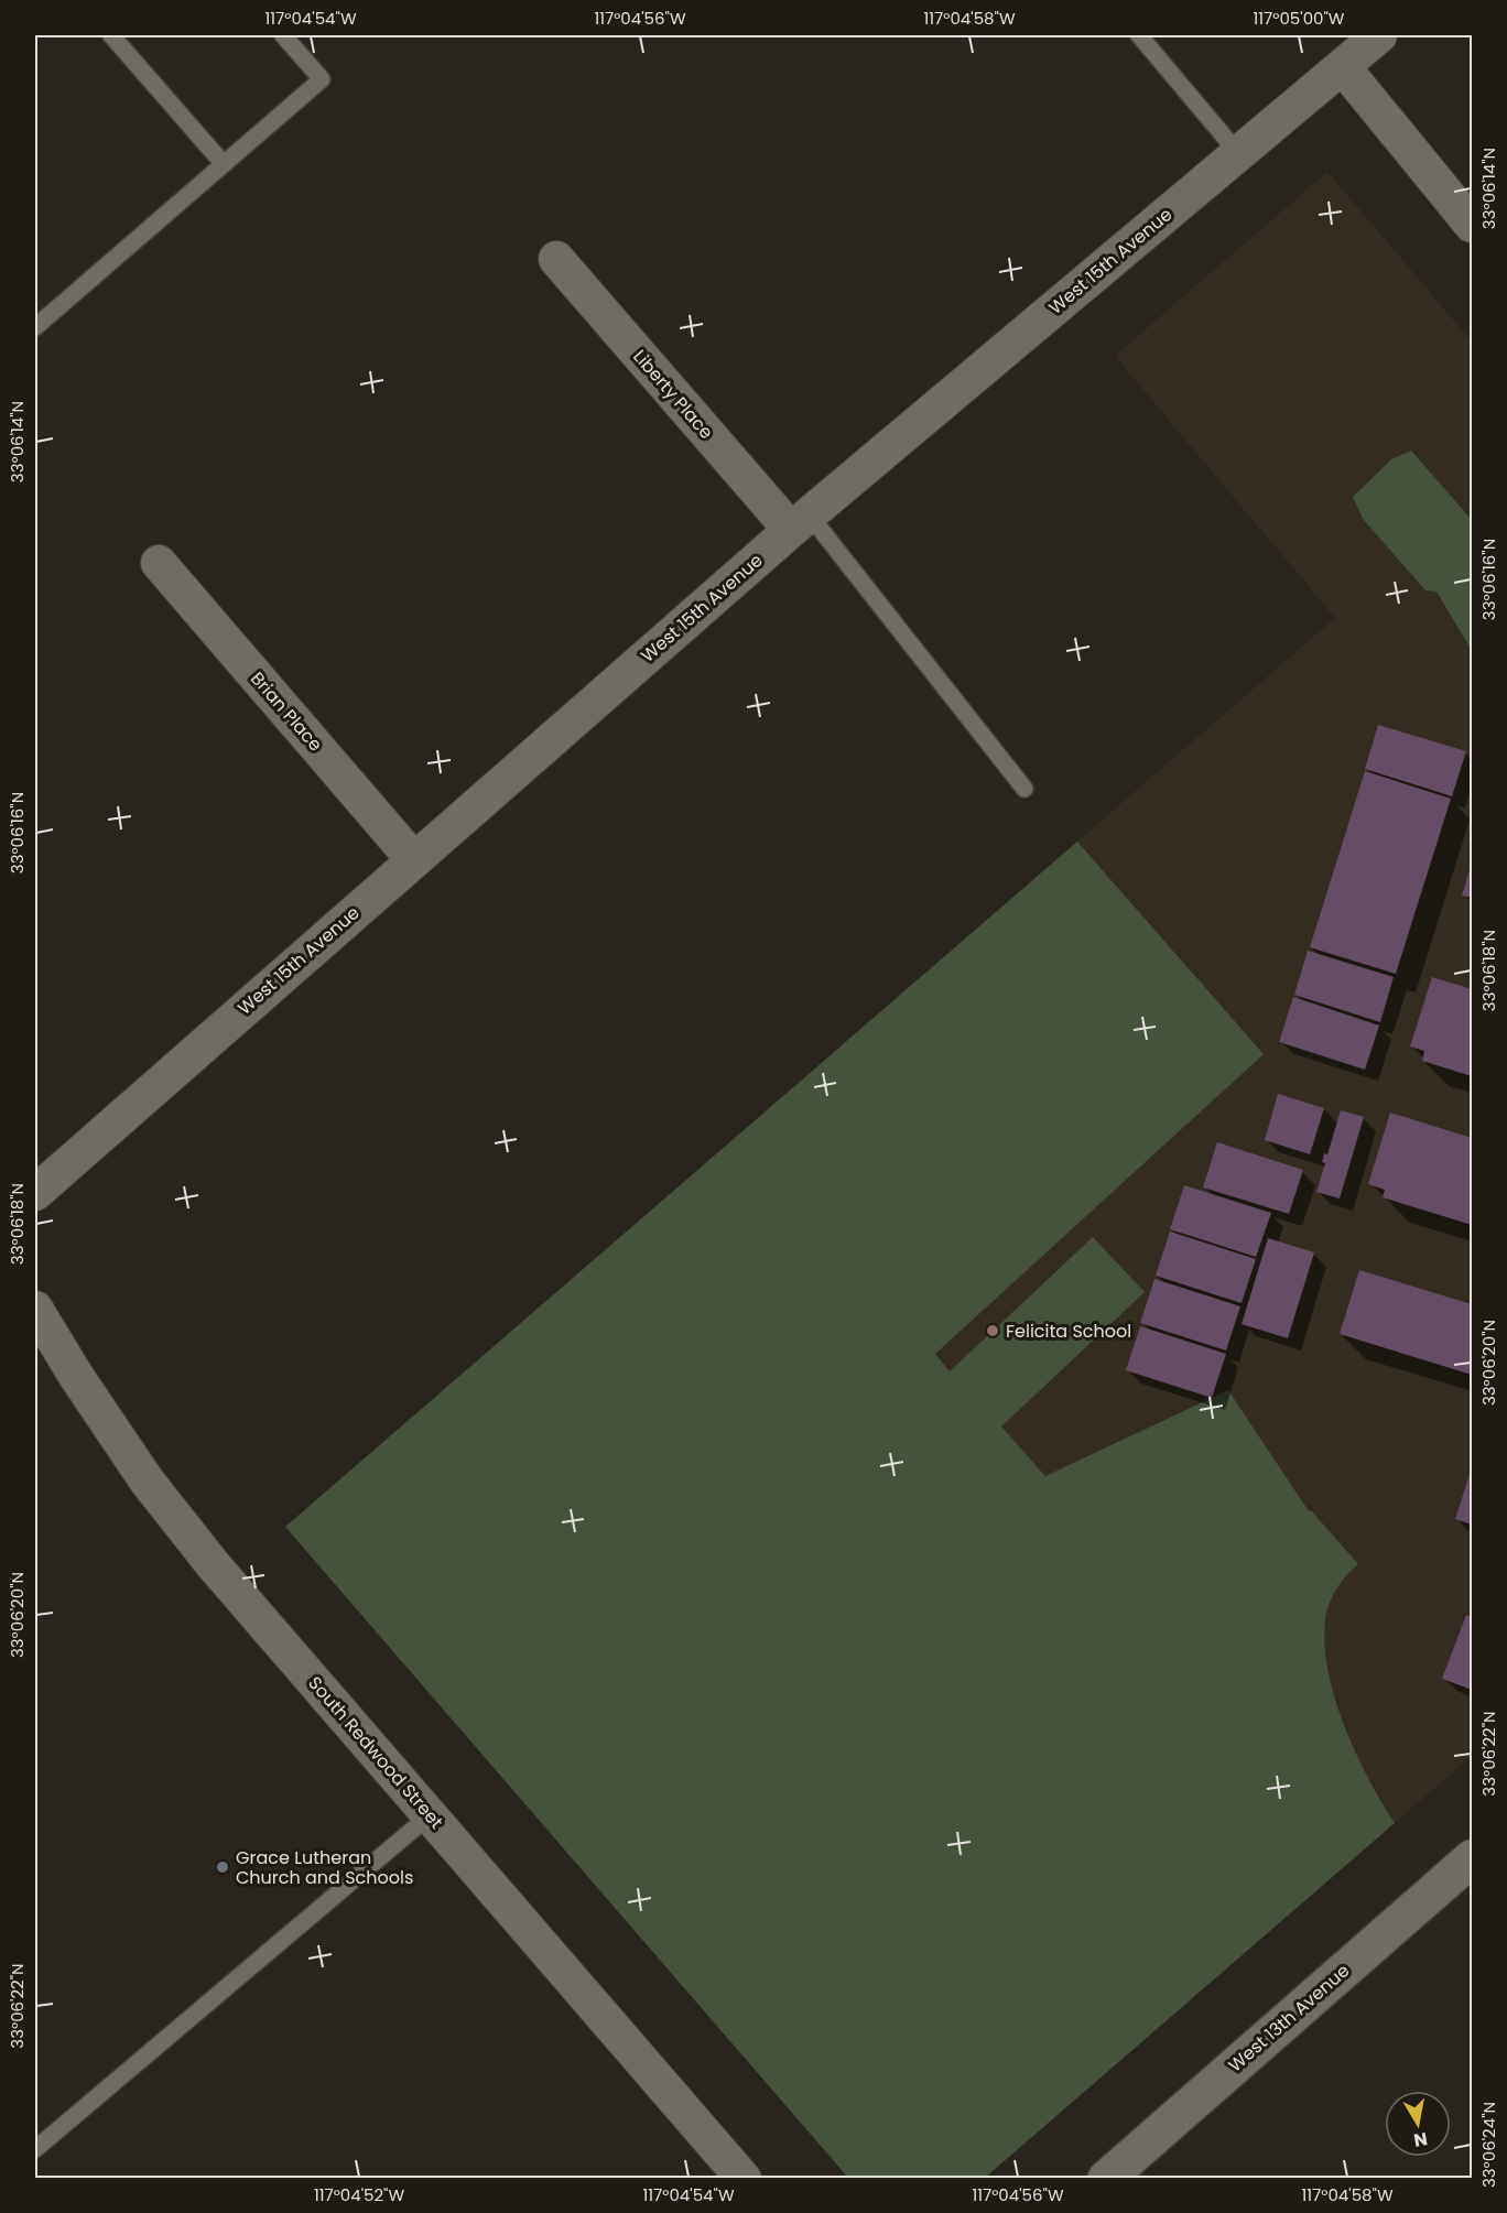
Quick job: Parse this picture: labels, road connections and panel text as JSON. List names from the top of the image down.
{
  "streets": {
    "street": [
      "West 15th Avenue",
      "Liberty Place",
      "Brian Place",
      "South Redwood Street",
      "West 13th Avenue"
    ]
  },
  "crossings": [
    ["West 15th Avenue", "Liberty Place"],
    ["West 15th Avenue", "Brian Place"]
  ],
  "places": ["Felicita School", "Grace Lutheran Church and Schools"],
  "north": "bottom",
  "coordinates": [
    "117°04'54\"W",
    "117°04'56\"W",
    "117°04'58\"W",
    "117°05'00\"W",
    "33°06'14\"N",
    "33°06'16\"N",
    "33°06'18\"N",
    "33°06'20\"N",
    "33°06'22\"N",
    "33°06'24\"N",
    "117°04'52\"W"
  ]
}
